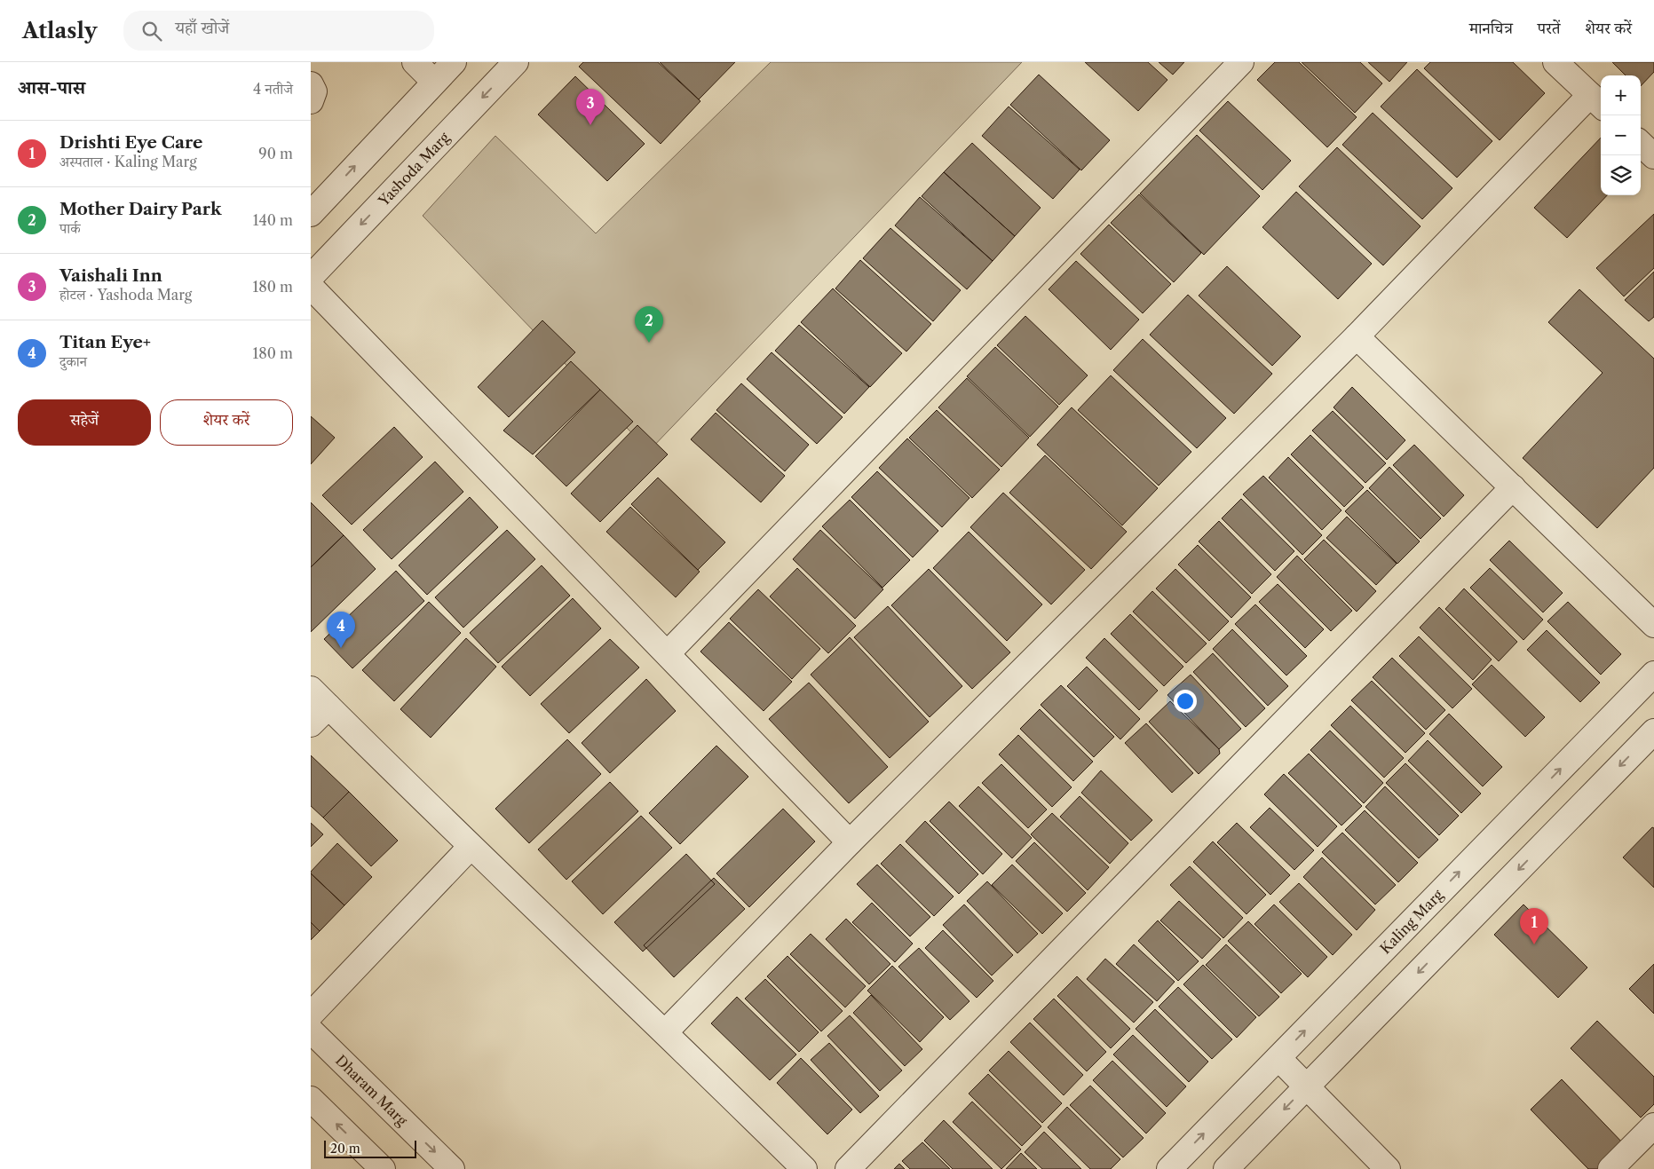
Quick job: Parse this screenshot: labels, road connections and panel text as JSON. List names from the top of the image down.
{
  "streets": {
    "street": ["Yashoda Marg", "Kaling Marg", "Dharam Marg"]
  },
  "scale_bar": "20 m",
  "page": {
    "header": "Atlasly",
    "search": "यहाँ खोजें",
    "nav": ["मानचित्र", "परतें", "शेयर करें"],
    "heading": ["आस-पास", "4 नतीजे"],
    "map_buttons": ["+", "−"],
    "pins": [
      "3",
      "2",
      "4",
      "1"
    ],
    "list": [
      {
        "mark": "1",
        "name": "Drishti Eye Care",
        "note": "अस्पताल · Kaling Marg",
        "value": "90 m"
      },
      {
        "mark": "2",
        "name": "Mother Dairy Park",
        "note": "पार्क",
        "value": "140 m"
      },
      {
        "mark": "3",
        "name": "Vaishali Inn",
        "note": "होटल · Yashoda Marg",
        "value": "180 m"
      },
      {
        "mark": "4",
        "name": "Titan Eye+",
        "note": "दुकान",
        "value": "180 m"
      }
    ],
    "buttons": ["सहेजें", "शेयर करें"],
    "scale": "20 m"
  }
}
